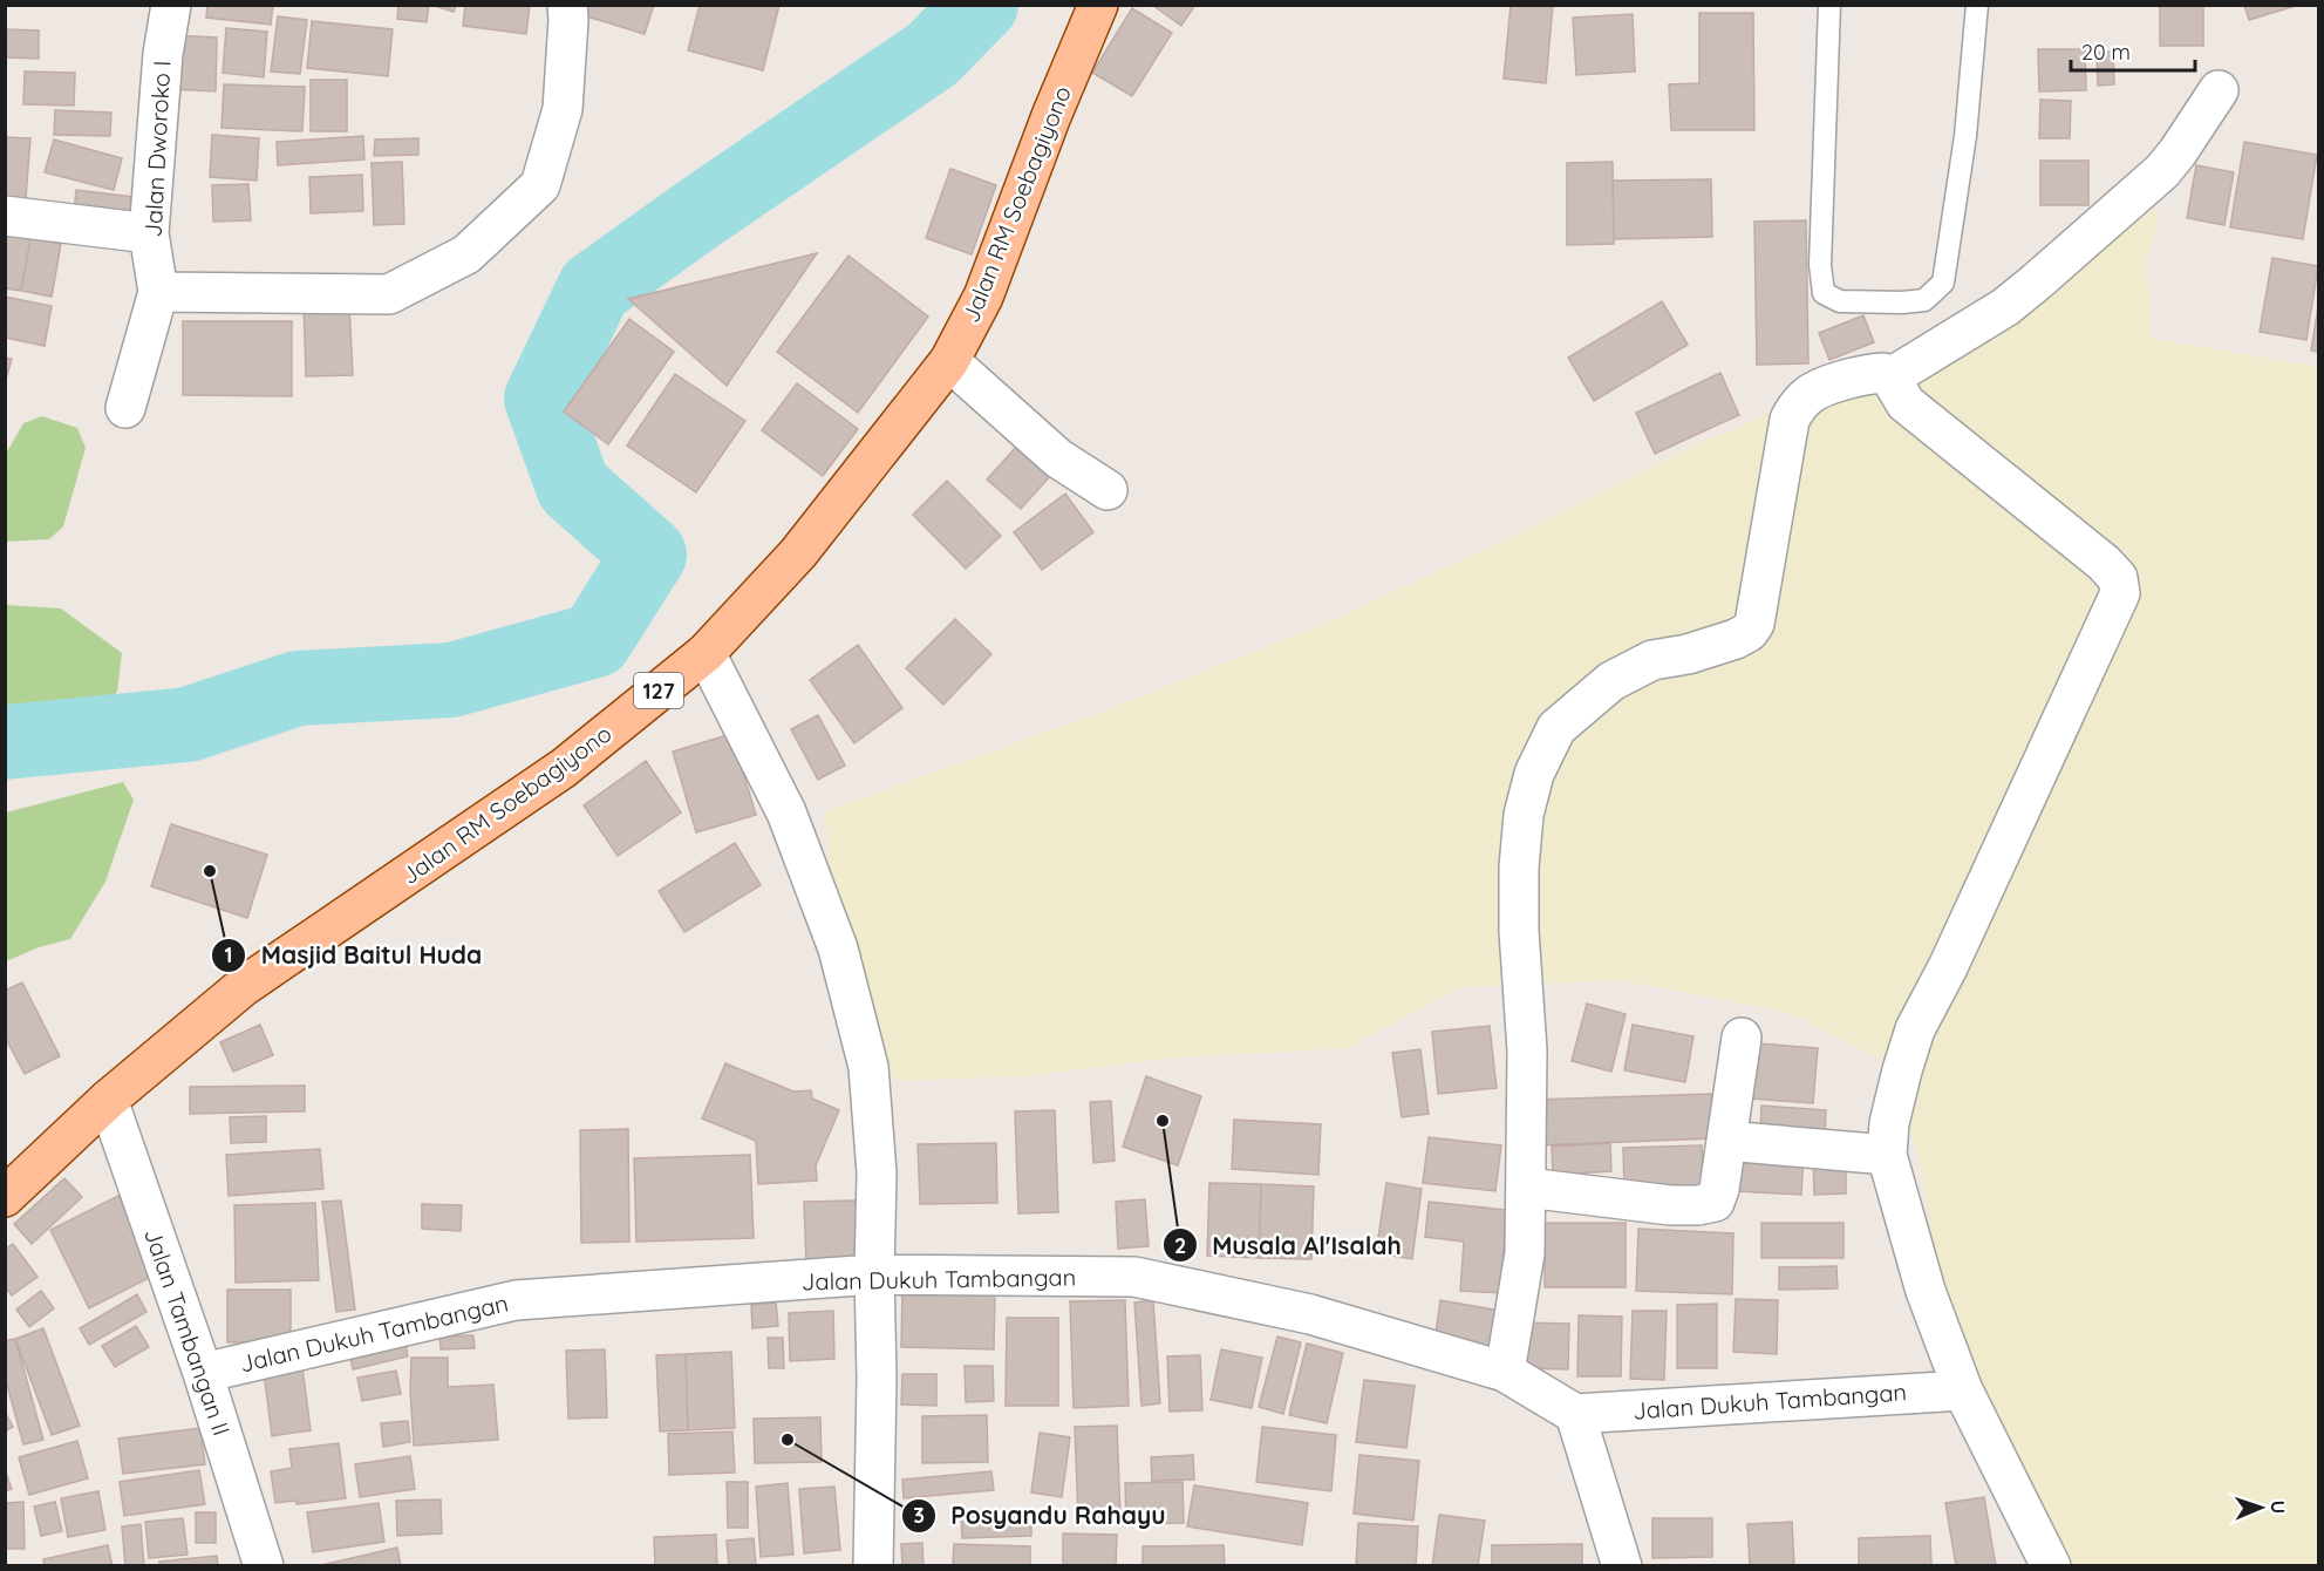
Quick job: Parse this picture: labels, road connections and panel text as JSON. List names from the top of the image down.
{
  "streets": {
    "main road": ["Jalan RM Soebagiyono", "127"],
    "street": ["Jalan Dworoko I", "Jalan Dukuh Tambangan", "Jalan Tambangan II"]
  },
  "crossings": [
    ["Jalan RM Soebagiyono", "Jalan Tambangan II"],
    ["Jalan Dukuh Tambangan", "Jalan Tambangan II"]
  ],
  "places": ["Masjid Baitul Huda", "Musala Al'Isalah", "Posyandu Rahayu"],
  "scale_bar": "20 m",
  "north": "right"
}
